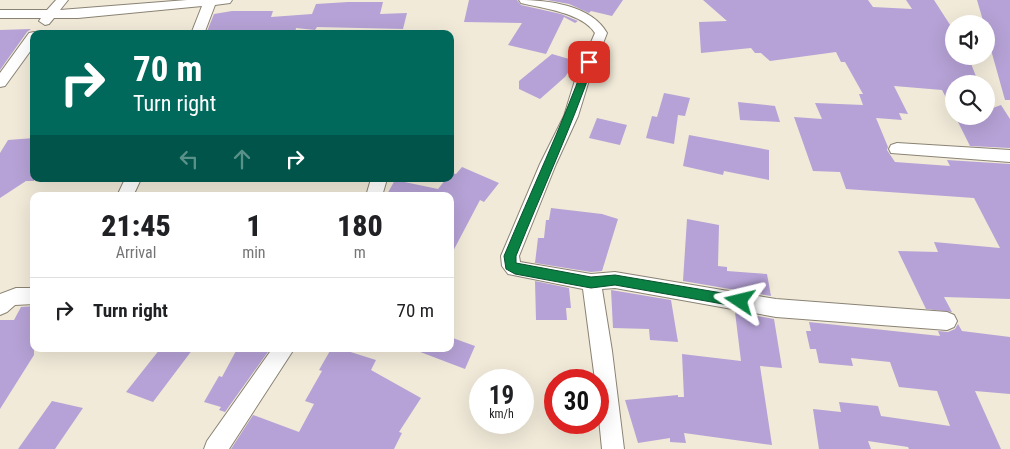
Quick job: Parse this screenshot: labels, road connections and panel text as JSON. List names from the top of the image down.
{
  "page": {
    "turn": ["70 m", "Turn right"],
    "eta": [
      "21:45",
      "Arrival",
      "1",
      "min",
      "180",
      "m"
    ],
    "list": [
      {
        "name": "Turn right",
        "value": "70 m"
      }
    ],
    "speed": "19 km/h",
    "limit": "30"
  }
}
